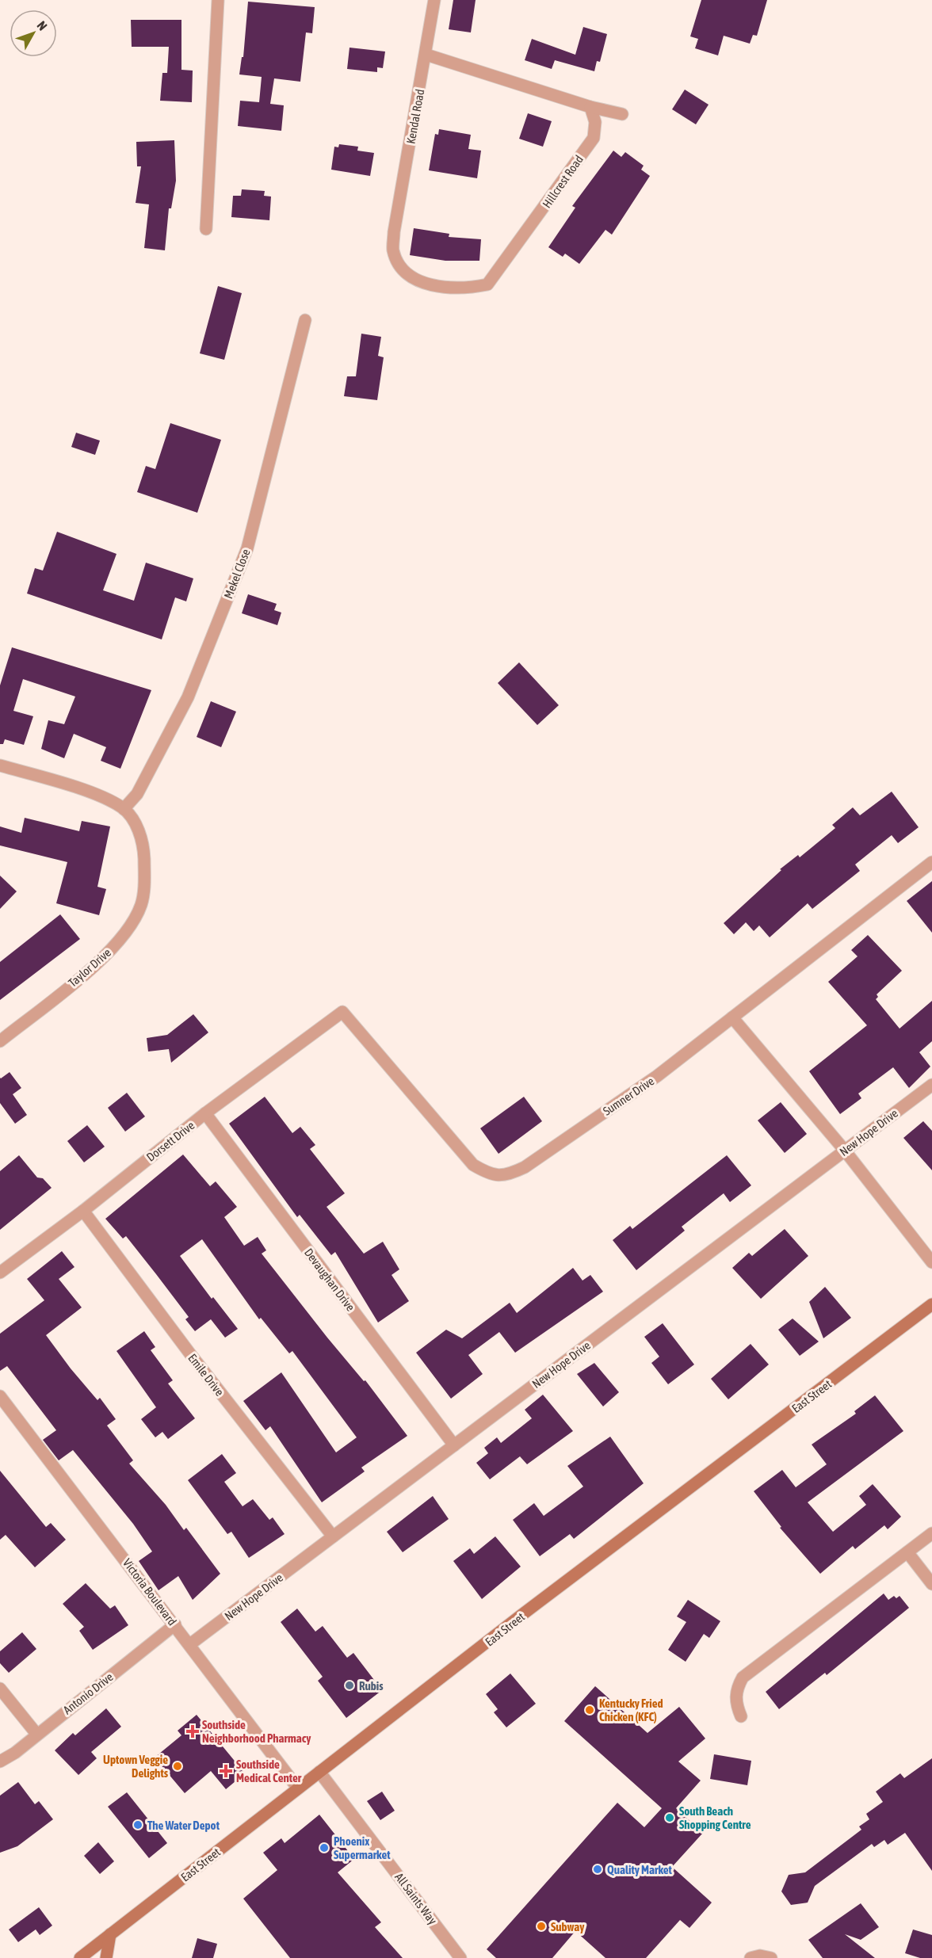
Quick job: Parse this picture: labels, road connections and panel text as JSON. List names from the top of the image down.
{
  "streets": {
    "main road": ["East Street"],
    "street": [
      "Kendal Road",
      "Hillcrest Road",
      "Mekel Close",
      "Taylor Drive",
      "Sumner Drive",
      "New Hope Drive",
      "Dorsett Drive",
      "Devaughan Drive",
      "Emile Drive",
      "Victoria Boulevard",
      "Antonio Drive",
      "All Saints Way"
    ]
  },
  "crossings": [
    ["Kendal Road", "Hillcrest Road"],
    ["Mekel Close", "Taylor Drive"],
    ["Sumner Drive", "Dorsett Drive"],
    ["New Hope Drive", "Devaughan Drive"],
    ["New Hope Drive", "Emile Drive"],
    ["New Hope Drive", "Victoria Boulevard"],
    ["Dorsett Drive", "Devaughan Drive"],
    ["Dorsett Drive", "Emile Drive"],
    ["East Street", "Victoria Boulevard"],
    ["East Street", "All Saints Way"],
    ["Victoria Boulevard", "Antonio Drive"]
  ],
  "places": {
    "other": [
      "Rubis",
      "Kentucky Fried Chicken (KFC)",
      "Uptown Veggie Delights",
      "South Beach Shopping Centre",
      "The Water Depot",
      "Phoenix Supermarket",
      "Quality Market",
      "Subway"
    ],
    "health": ["Southside Neighborhood Pharmacy", "Southside Medical Center"]
  },
  "north": "top right"
}
